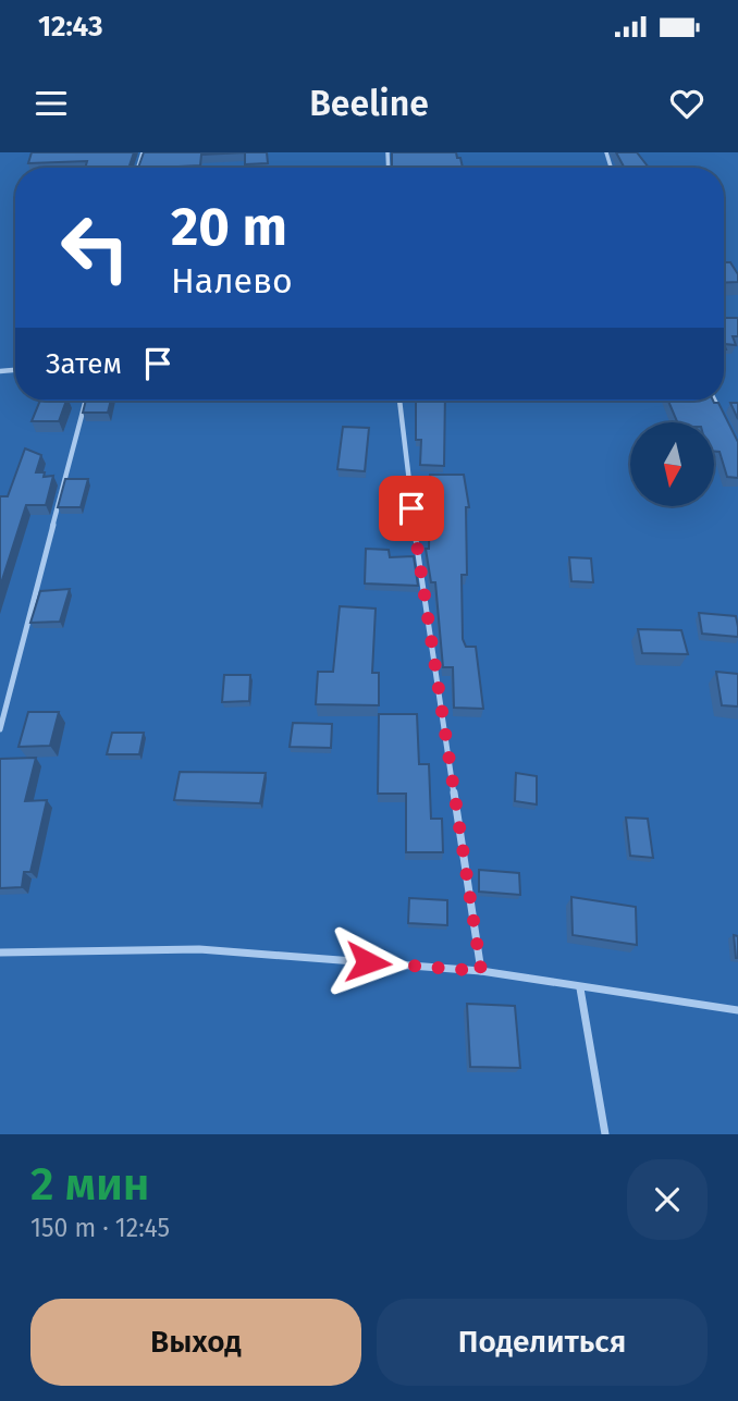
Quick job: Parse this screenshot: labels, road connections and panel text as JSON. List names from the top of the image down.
{
  "north": "bottom",
  "page": {
    "status": "12:43",
    "header": "Beeline",
    "turn": ["20 m", "Налево"],
    "then": "Затем",
    "heading": ["2 мин", "150 m · 12:45"],
    "buttons": ["Выход", "Поделиться"]
  }
}
